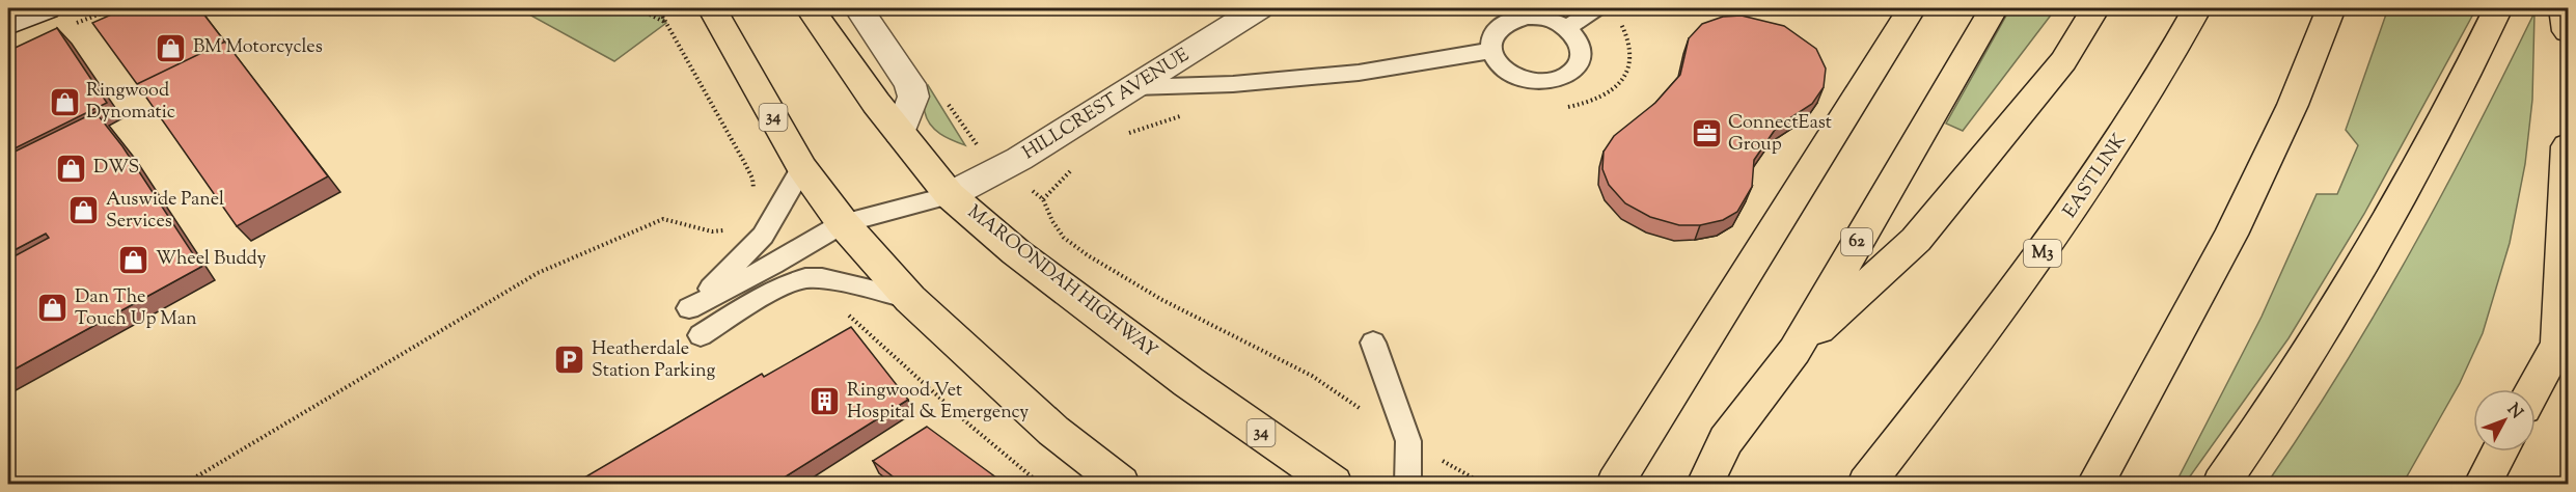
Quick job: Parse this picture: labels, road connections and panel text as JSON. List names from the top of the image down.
{
  "streets": {
    "highway": [
      "34",
      "EASTLINK",
      "62",
      "M3",
      "MAROONDAH HIGHWAY"
    ],
    "street": ["HILLCREST AVENUE"]
  },
  "crossings": [
    ["HILLCREST AVENUE", "MAROONDAH HIGHWAY"]
  ],
  "places": {
    "shop": [
      "BM Motorcycles",
      "Ringwood Dynomatic",
      "DWS",
      "Auswide Panel Services",
      "Wheel Buddy",
      "Dan The Touch Up Man"
    ],
    "office": ["ConnectEast Group"],
    "parking": ["Heatherdale Station Parking"],
    "building": ["Ringwood Vet Hospital & Emergency"]
  },
  "north": "top right"
}
